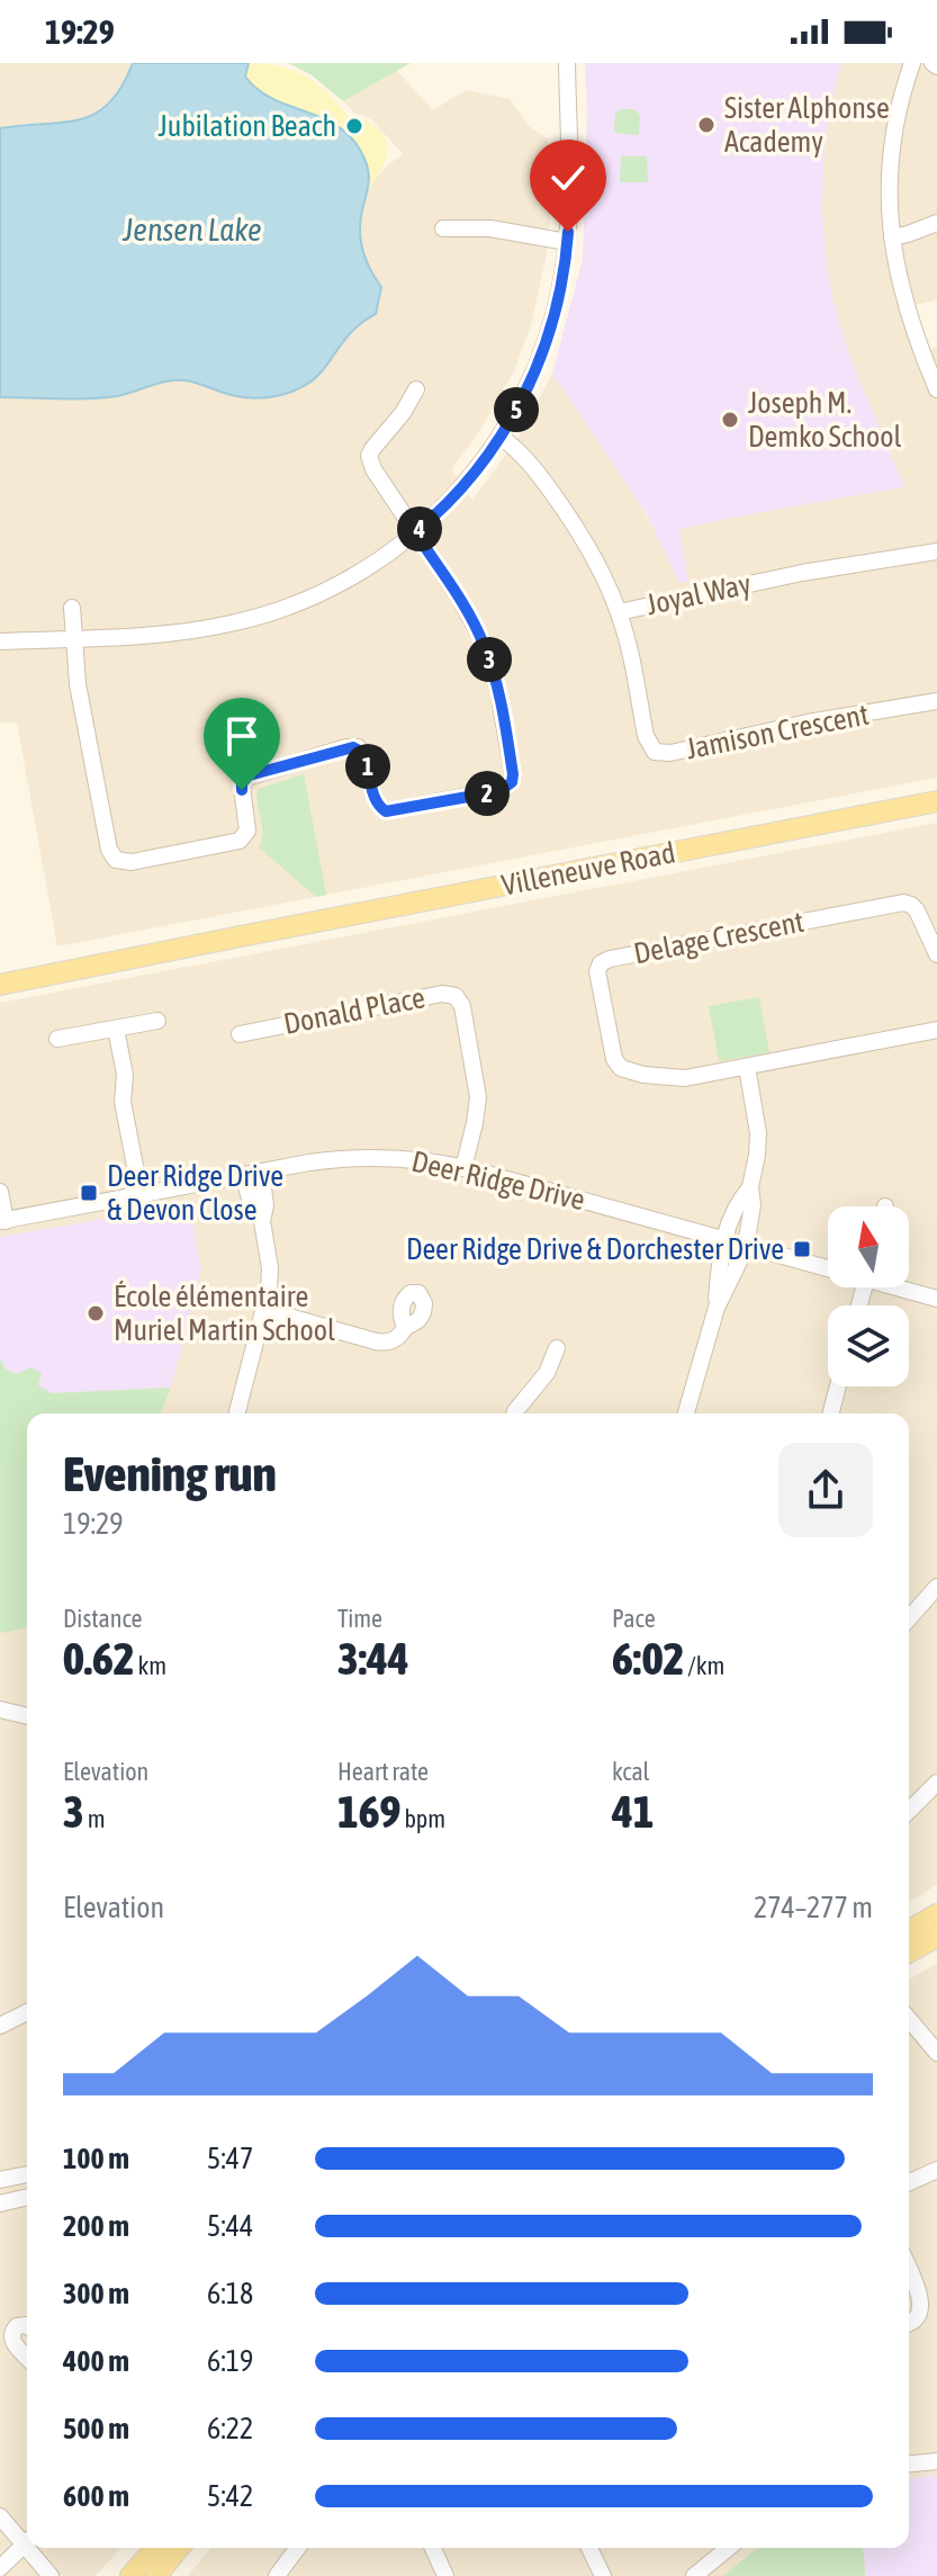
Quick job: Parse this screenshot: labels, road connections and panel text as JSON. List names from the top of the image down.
{
  "streets": {
    "main road": ["Villeneuve Road"],
    "street": [
      "Joyal Way",
      "Jamison Crescent",
      "Delage Crescent",
      "Donald Place",
      "Deer Ridge Drive"
    ]
  },
  "crossings": [
    ["Joyal Way", "Jamison Crescent"],
    ["Donald Place", "Deer Ridge Drive"]
  ],
  "water": ["Jensen Lake"],
  "places": {
    "other": [
      "Sister Alphonse Academy",
      "Jubilation Beach",
      "Joseph M. Demko School",
      "École élémentaire Muriel Martin School"
    ],
    "transit": ["Deer Ridge Drive & Devon Close", "Deer Ridge Drive & Dorchester Drive"]
  },
  "north": "top",
  "page": {
    "status": "19:29",
    "pins": [
      "5",
      "4",
      "3",
      "1",
      "2"
    ],
    "heading": ["Evening run", "19:29"],
    "stats": [
      ["Distance", "0.62 km"],
      ["Time", "3:44"],
      ["Pace", "6:02 /km"],
      ["Elevation", "3 m"],
      ["Heart rate", "169 bpm"],
      ["kcal", "41"]
    ],
    "chart": ["Elevation", "274–277 m"],
    "list": [
      {
        "name": "100 m",
        "note": "5:47"
      },
      {
        "name": "200 m",
        "note": "5:44"
      },
      {
        "name": "300 m",
        "note": "6:18"
      },
      {
        "name": "400 m",
        "note": "6:19"
      },
      {
        "name": "500 m",
        "note": "6:22"
      },
      {
        "name": "600 m",
        "note": "5:42"
      }
    ]
  }
}
